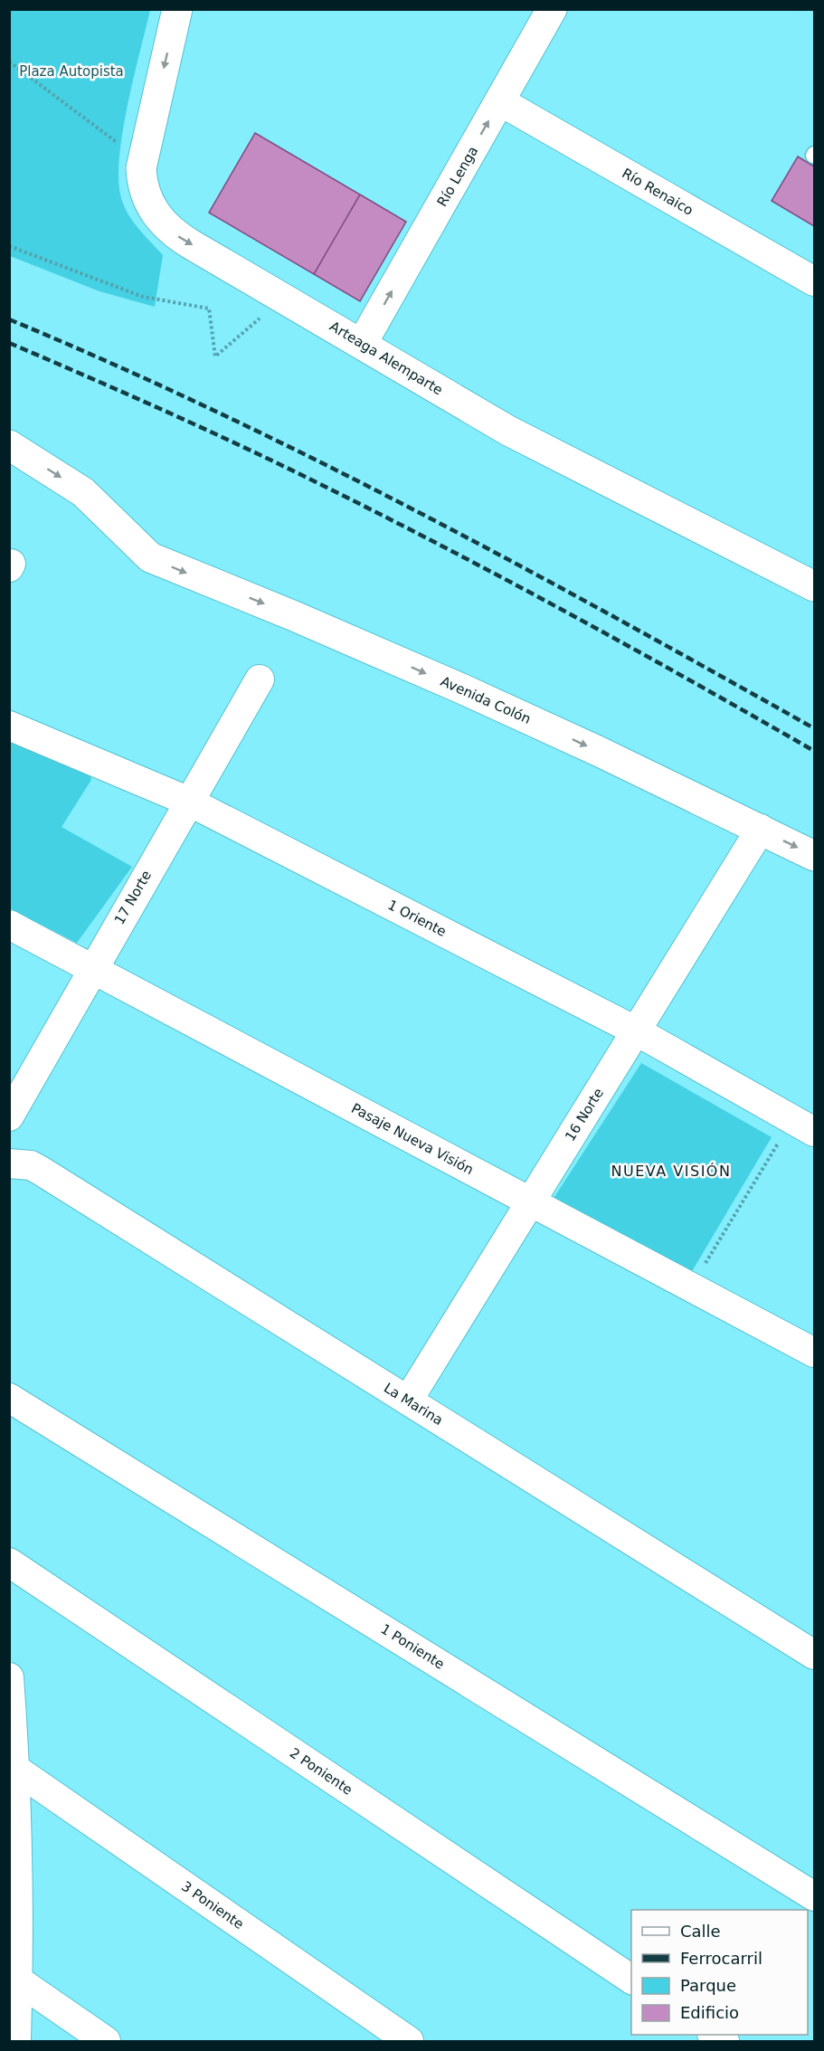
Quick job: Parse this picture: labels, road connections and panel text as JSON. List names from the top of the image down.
{
  "streets": {
    "main road": ["Río Lenga", "Arteaga Alemparte", "Avenida Colón"],
    "street": [
      "Río Renaico",
      "17 Norte",
      "1 Oriente",
      "16 Norte",
      "Pasaje Nueva Visión",
      "La Marina",
      "1 Poniente",
      "2 Poniente",
      "3 Poniente"
    ]
  },
  "crossings": [
    ["Río Lenga", "Río Renaico"],
    ["Río Lenga", "Arteaga Alemparte"],
    ["Avenida Colón", "16 Norte"],
    ["17 Norte", "1 Oriente"],
    ["17 Norte", "Pasaje Nueva Visión"],
    ["1 Oriente", "16 Norte"],
    ["16 Norte", "Pasaje Nueva Visión"],
    ["16 Norte", "La Marina"]
  ],
  "one_way": ["Río Lenga", "Avenida Colón"],
  "districts": ["NUEVA VISIÓN"],
  "parks": ["Plaza Autopista"],
  "legend": [
    "Calle",
    "Ferrocarril",
    "Parque",
    "Edificio"
  ]
}
